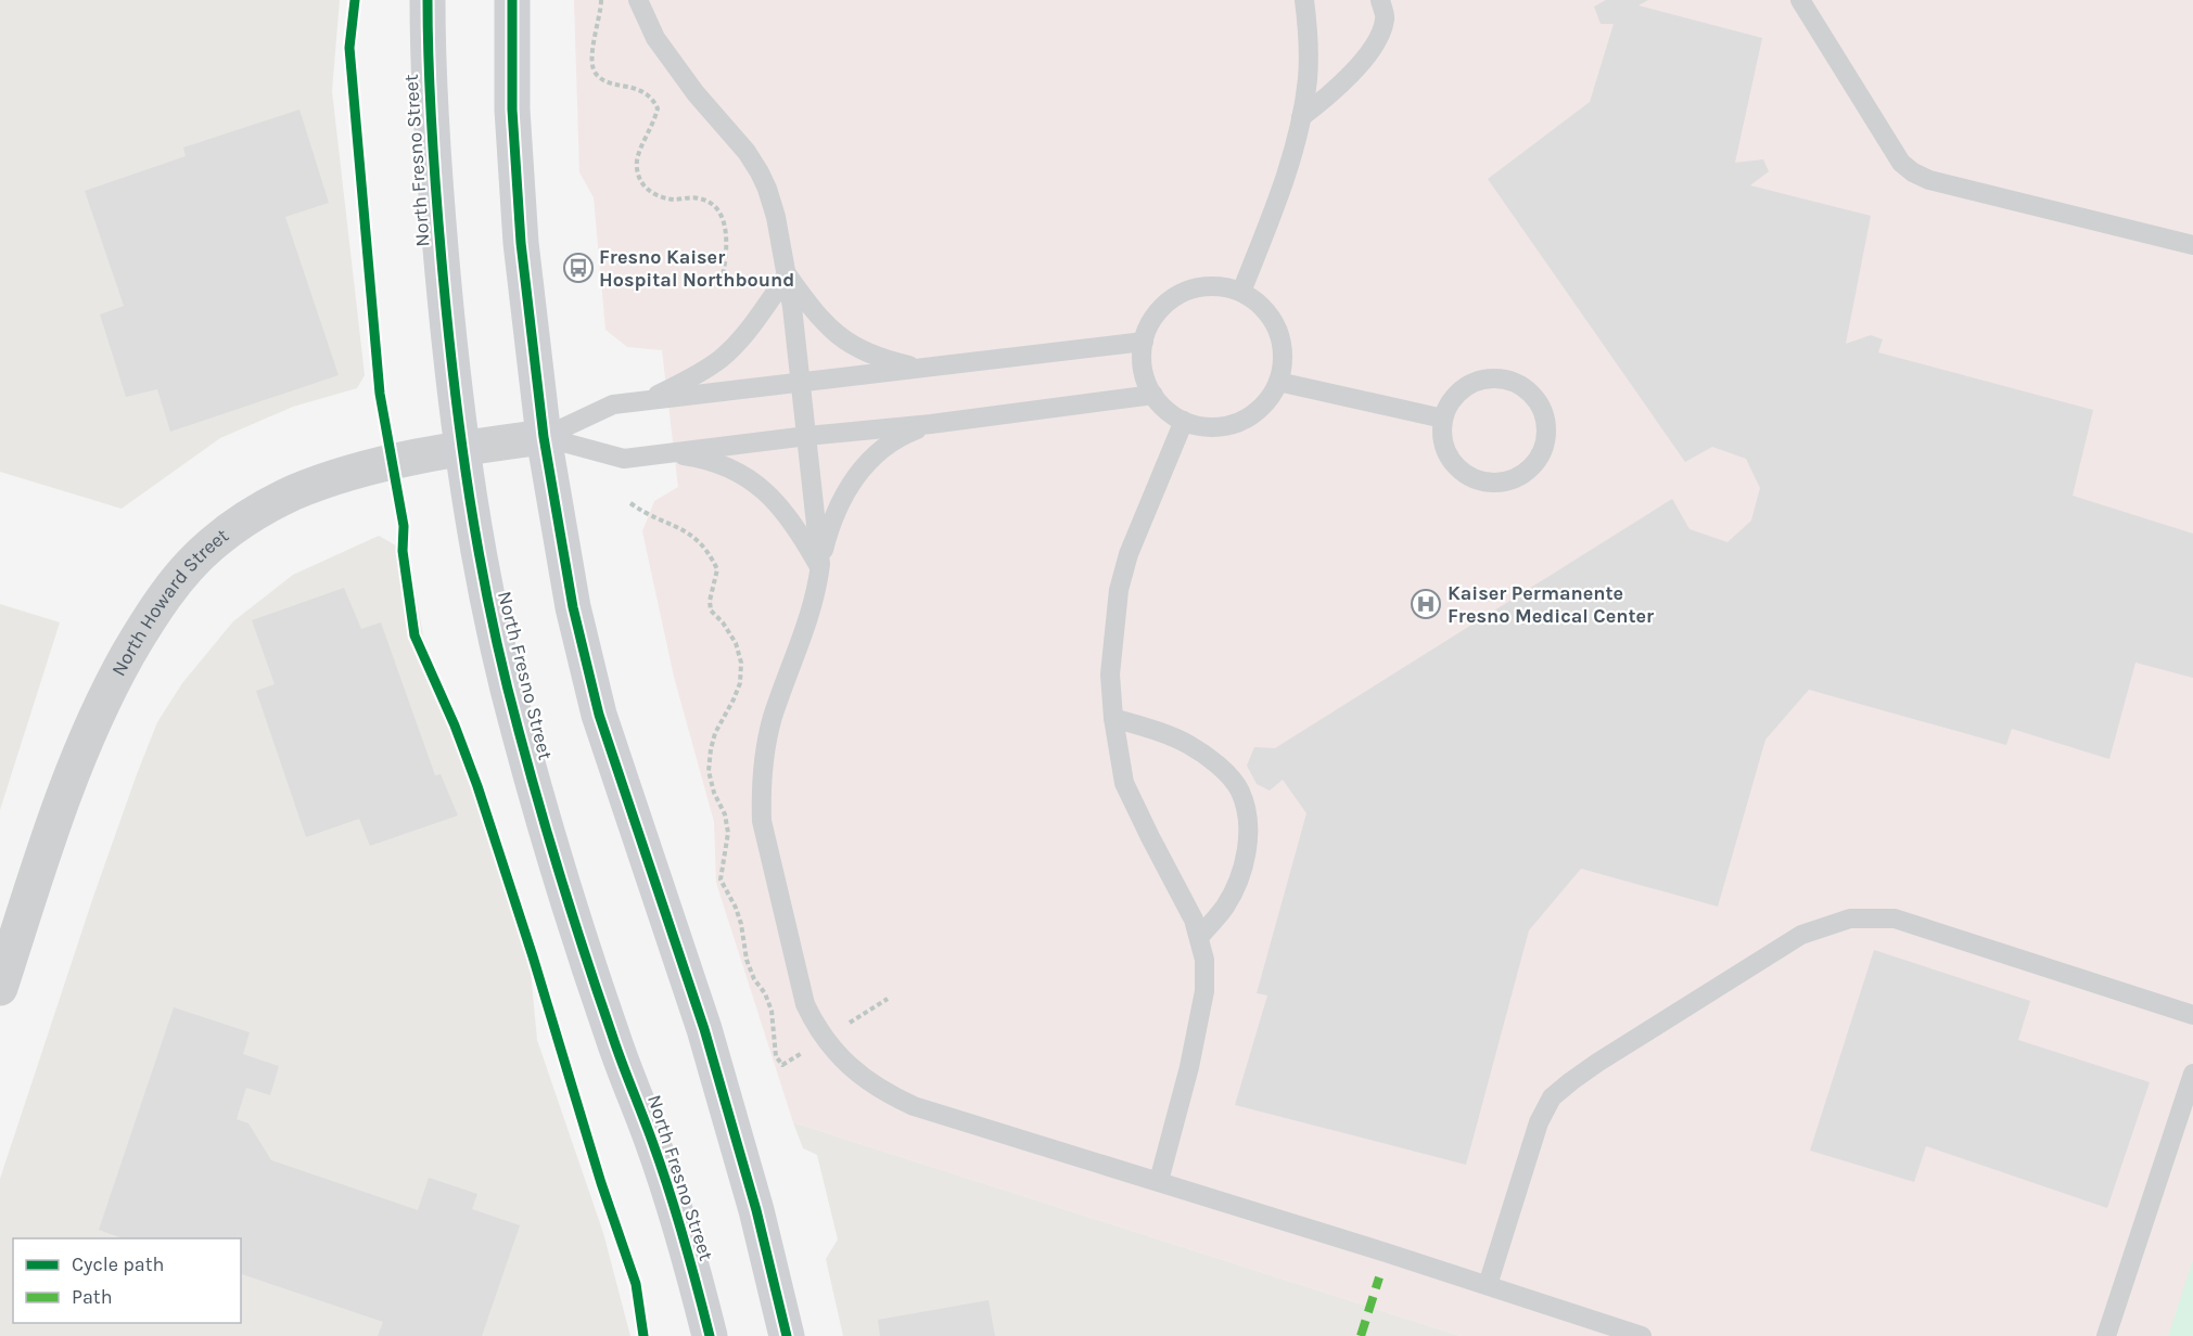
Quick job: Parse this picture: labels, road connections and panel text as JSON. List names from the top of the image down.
{
  "streets": {
    "main road": ["North Fresno Street"],
    "street": ["North Howard Street"]
  },
  "crossings": [
    ["North Fresno Street", "North Howard Street"]
  ],
  "places": {
    "bus stop": ["Fresno Kaiser Hospital Northbound"],
    "hospital": ["Kaiser Permanente Fresno Medical Center"]
  },
  "legend": ["Cycle path", "Path"]
}
